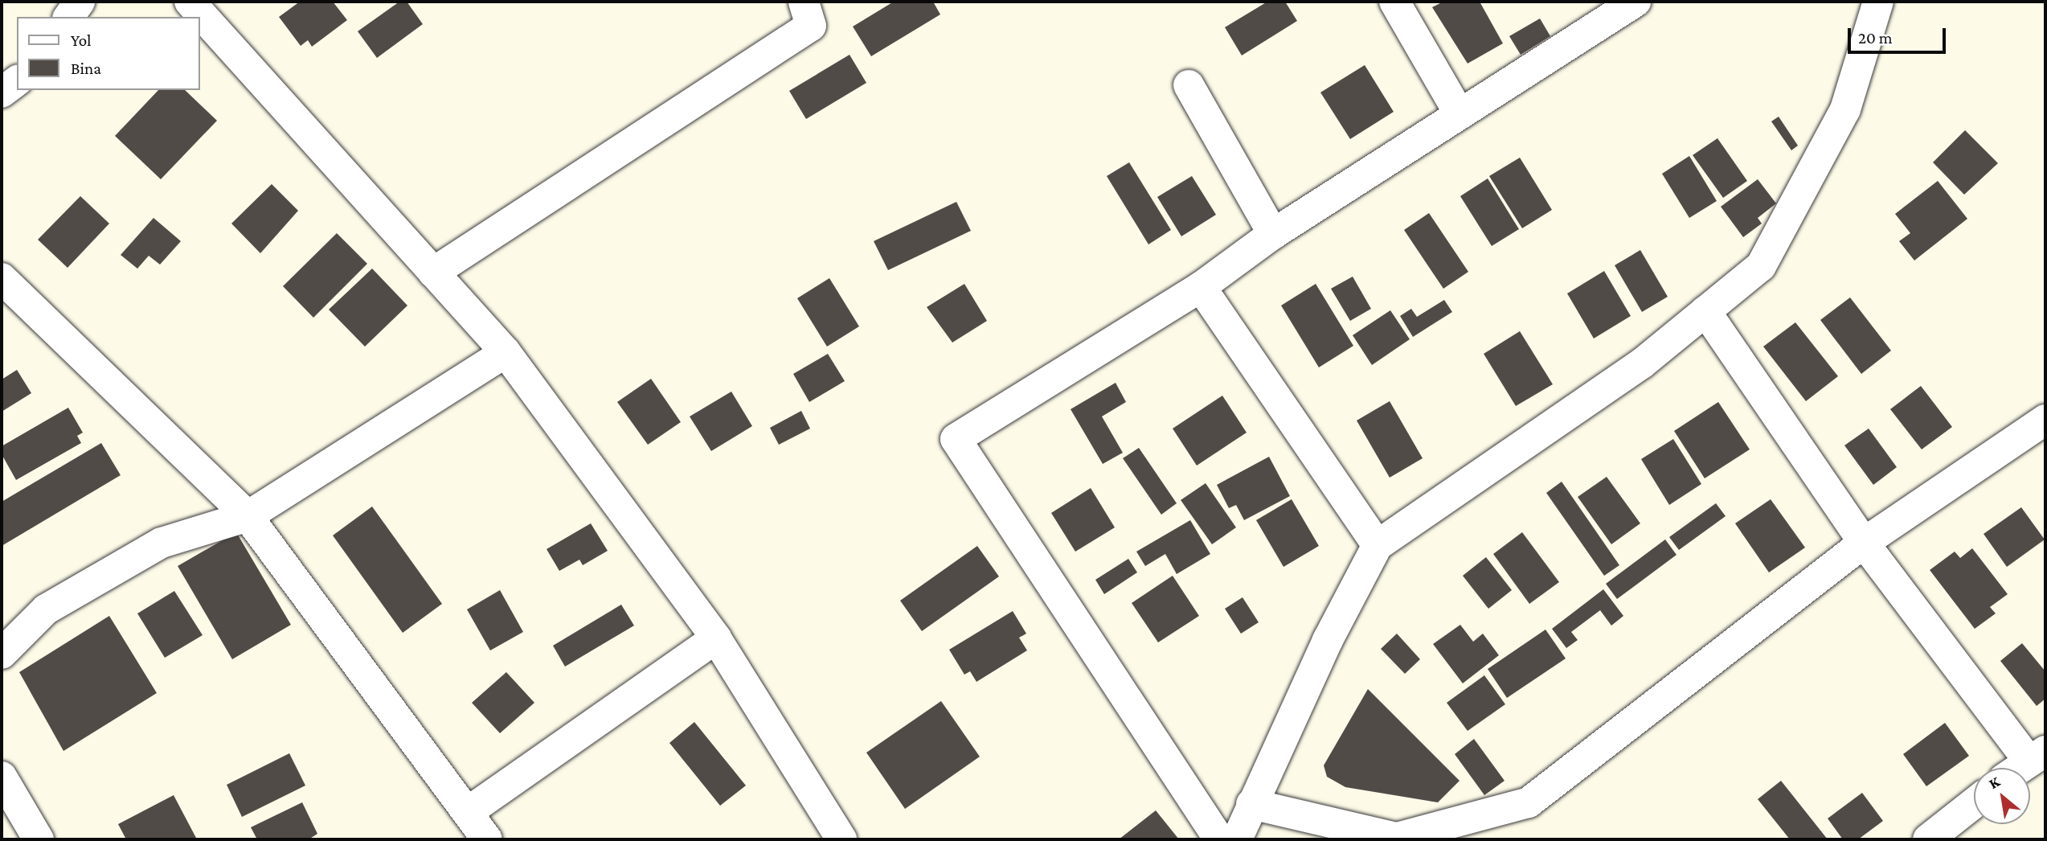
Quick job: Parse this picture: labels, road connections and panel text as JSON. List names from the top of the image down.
{
  "legend": ["Yol", "Bina"],
  "scale_bar": "20 m",
  "north": "top left"
}
